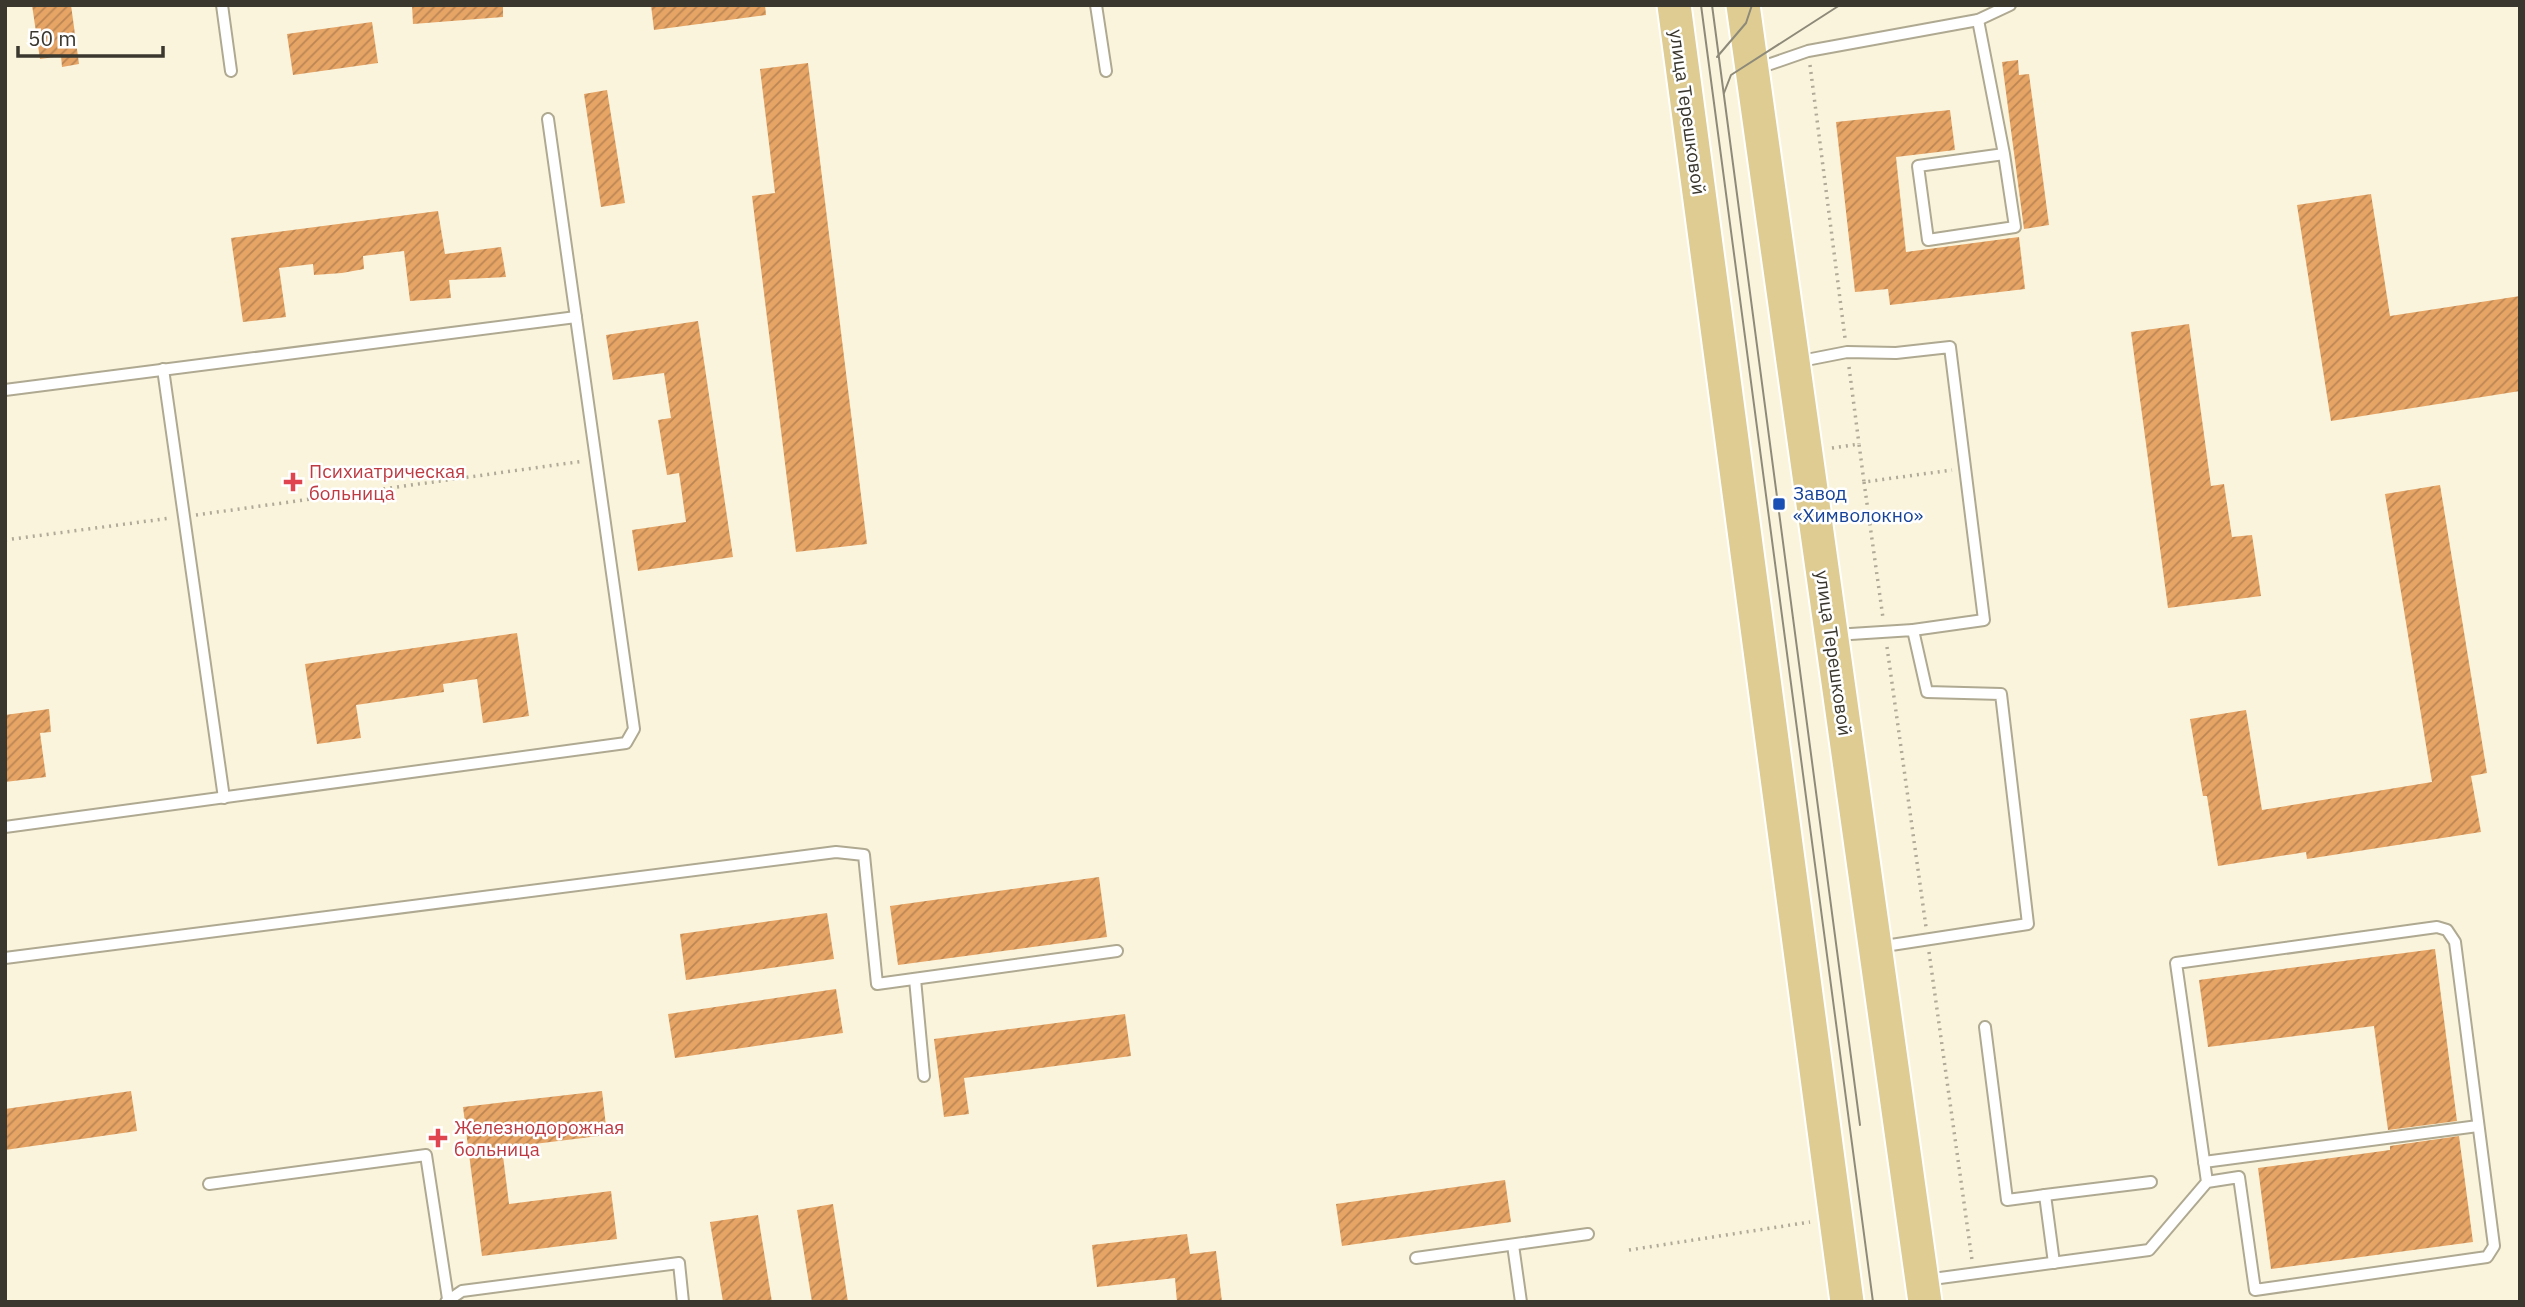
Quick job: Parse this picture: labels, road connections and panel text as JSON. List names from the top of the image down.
{
  "streets": {
    "main road": ["улица Терешковой"]
  },
  "places": {
    "health": ["Психиатрическая больница", "Железнодорожная больница"],
    "transit": ["Завод «Химволокно»"]
  },
  "scale_bar": "50 m"
}
